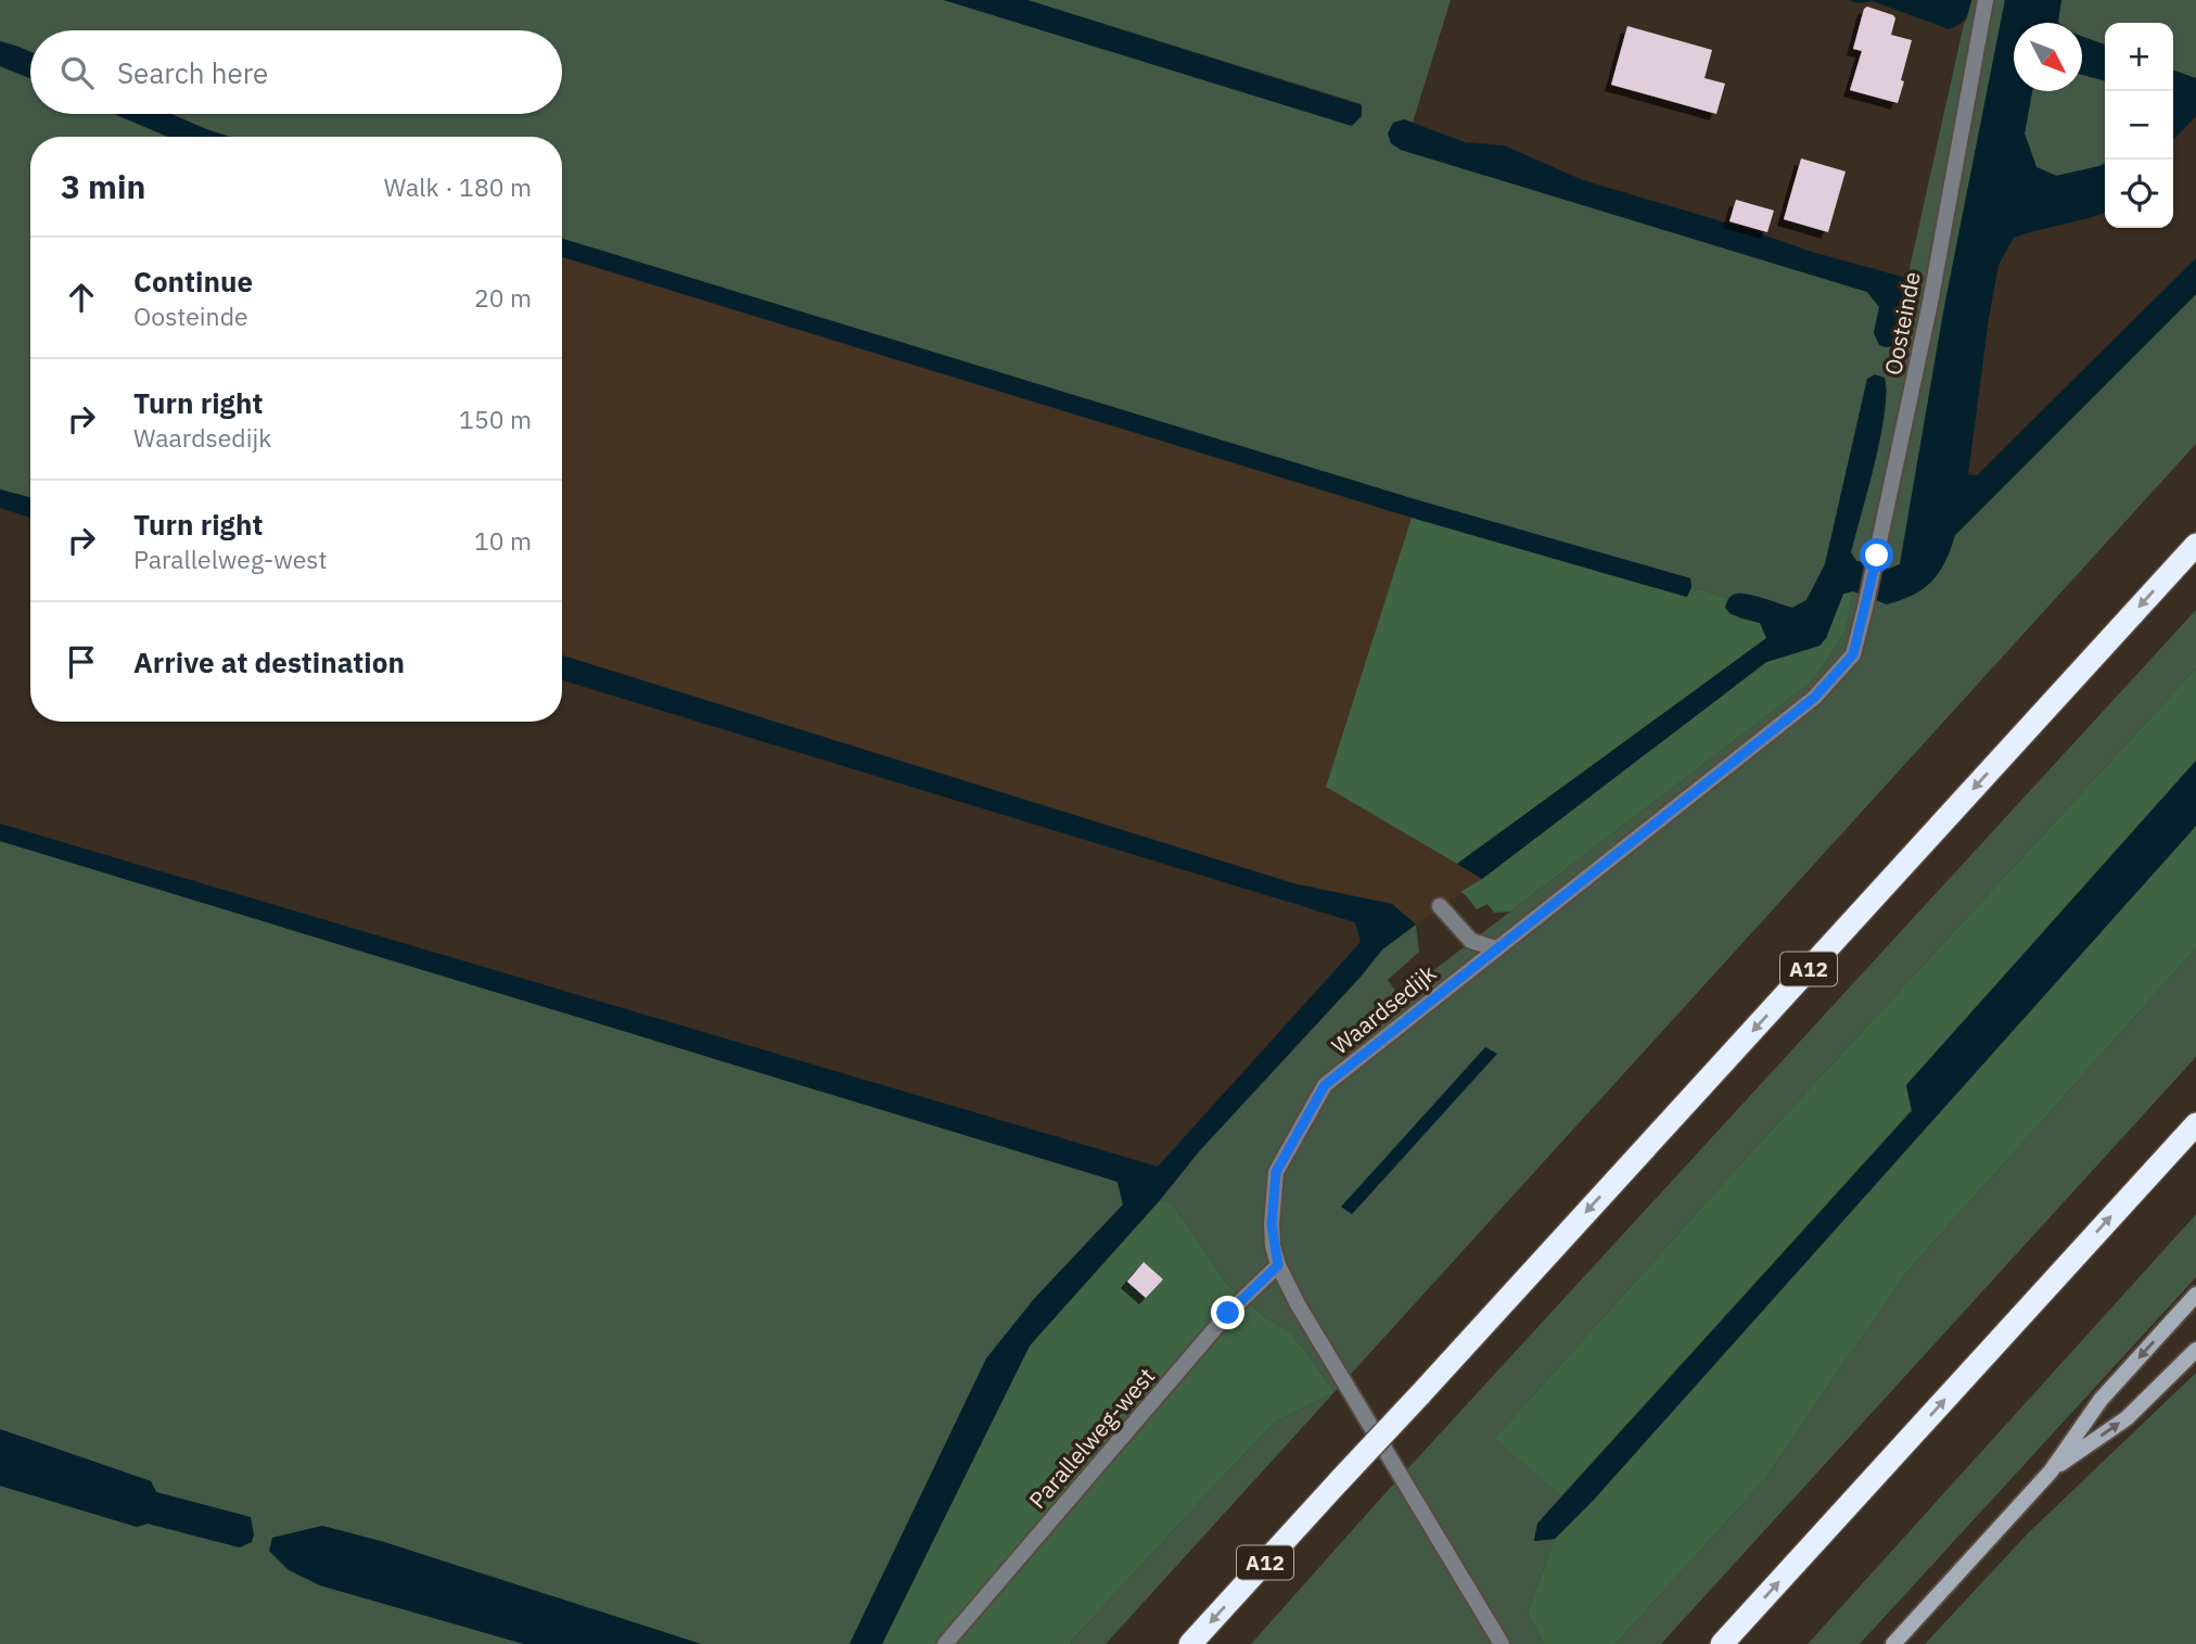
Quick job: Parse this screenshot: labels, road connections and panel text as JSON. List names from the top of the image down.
{
  "streets": {
    "highway": ["A12"],
    "street": ["Oosteinde", "Waardsedijk", "Parallelweg-west"]
  },
  "crossings": [
    ["Oosteinde", "Waardsedijk"],
    ["Waardsedijk", "Parallelweg-west"]
  ],
  "north": "bottom right",
  "page": {
    "map_buttons": ["+", "−"],
    "search": "Search here",
    "heading": ["3 min", "Walk · 180 m"],
    "list": [
      ["Continue", "Oosteinde", "20 m"],
      ["Turn right", "Waardsedijk", "150 m"],
      ["Turn right", "Parallelweg-west", "10 m"],
      "Arrive at destination"
    ]
  }
}
